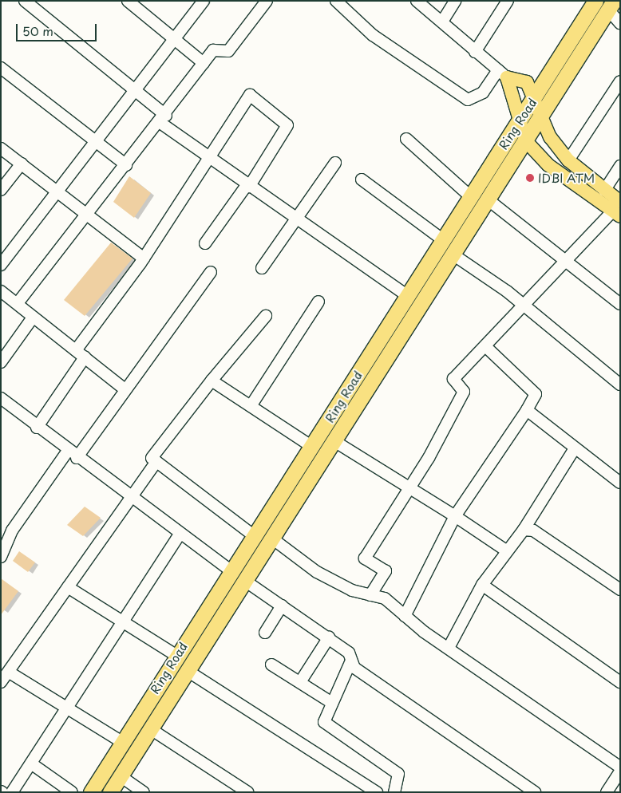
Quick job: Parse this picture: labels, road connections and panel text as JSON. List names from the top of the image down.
{
  "streets": {
    "highway": ["Ring Road"]
  },
  "places": ["IDBI ATM"],
  "scale_bar": "50 m"
}
